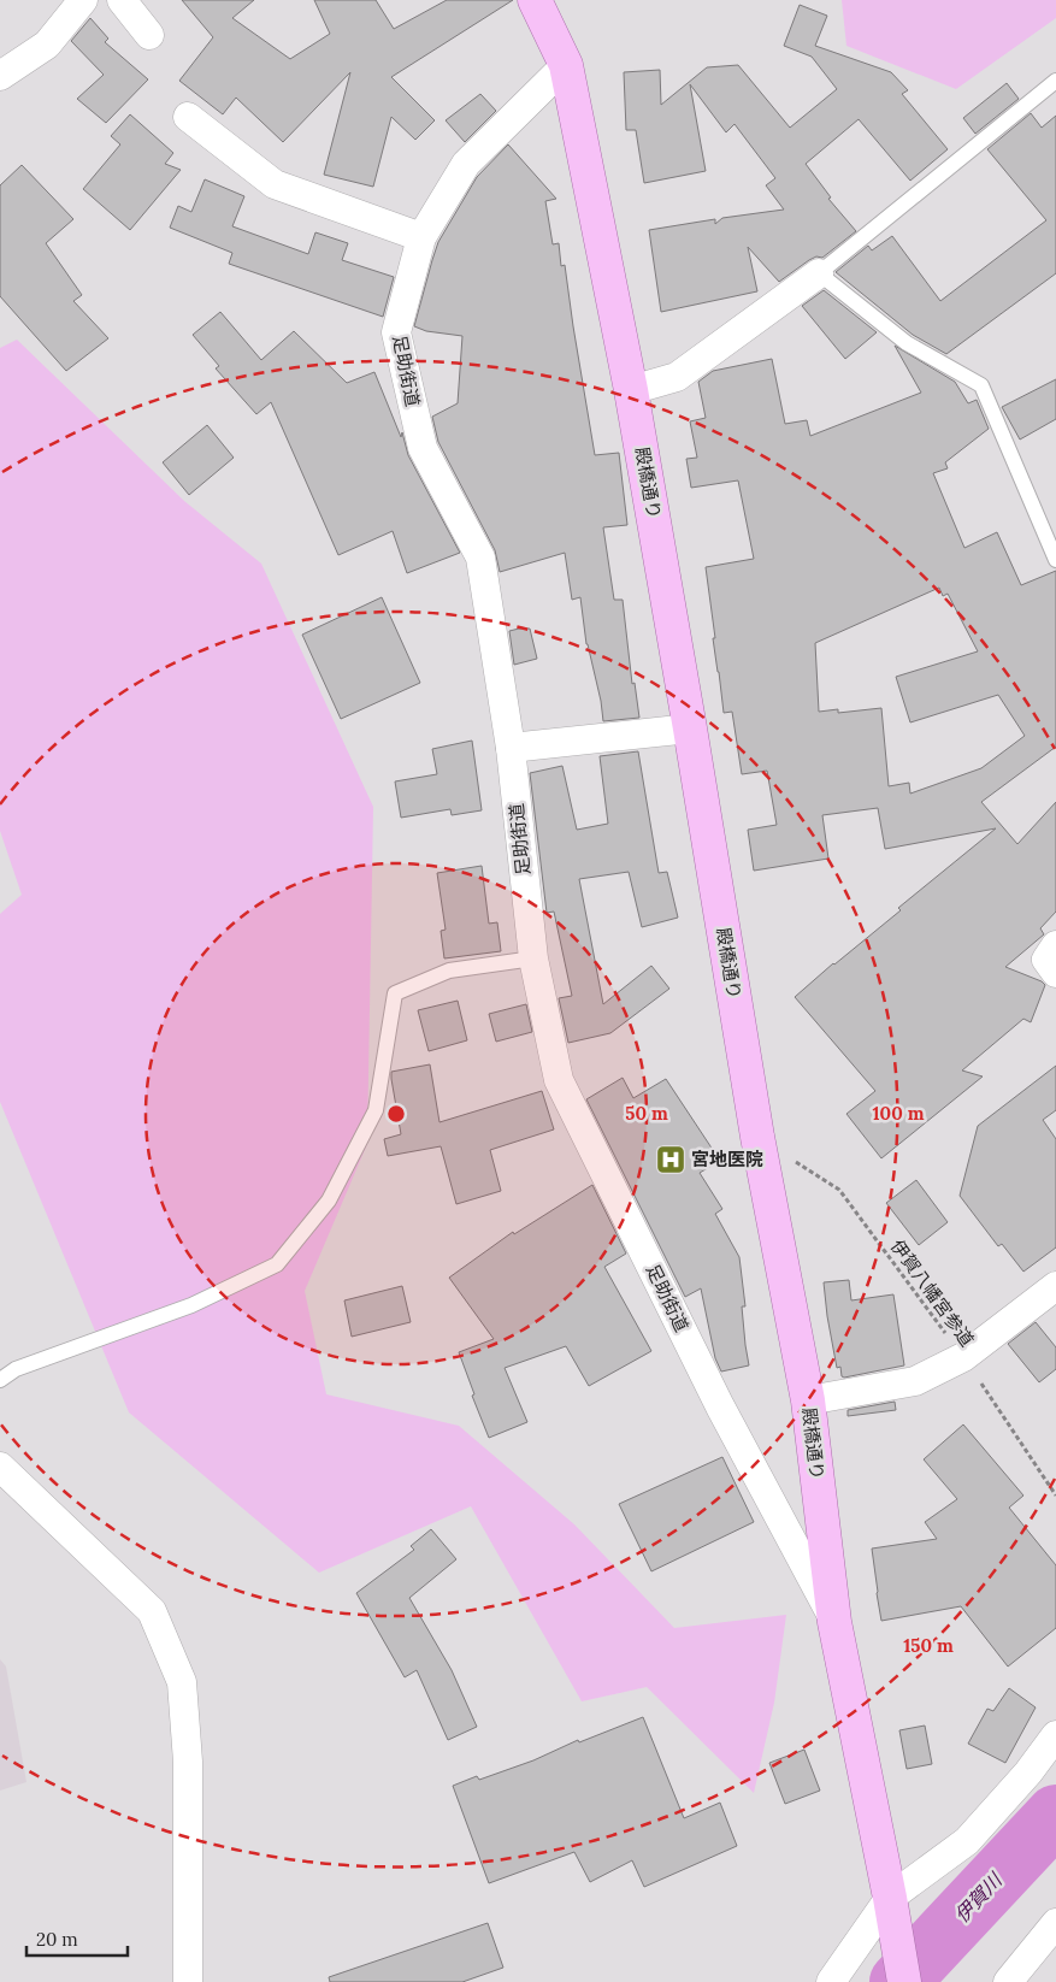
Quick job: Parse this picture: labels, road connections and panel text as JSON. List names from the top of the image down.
{
  "streets": {
    "main road": ["殿橋通り"],
    "street": ["足助街道"],
    "path": ["伊賀八幡宮参道"]
  },
  "crossings": [
    ["足助街道", "殿橋通り"],
    ["殿橋通り", "伊賀八幡宮参道"]
  ],
  "water": ["伊賀川"],
  "places": {
    "hospital": ["宮地医院"]
  },
  "scale_bar": "20 m",
  "rings": ["50 m", "100 m", "150 m"]
}
